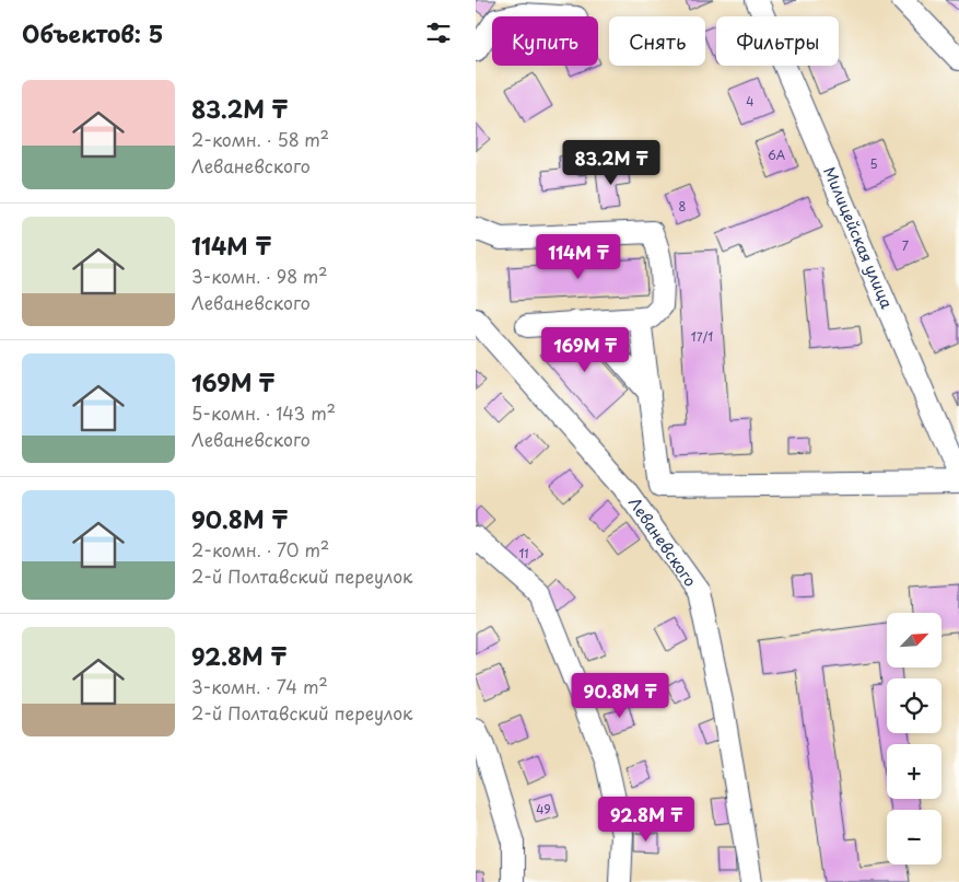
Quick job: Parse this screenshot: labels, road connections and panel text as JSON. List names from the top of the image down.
{
  "streets": {
    "street": ["Милицейская улица", "Леваневского"]
  },
  "house_numbers": [
    "4",
    "6А",
    "5",
    "8",
    "7",
    "17/1",
    "11",
    "49"
  ],
  "north": "top right",
  "page": {
    "heading": "Объектов: 5",
    "chip": ["Купить", "Снять", "Фильтры"],
    "list": [
      {
        "name": "83.2M ₸",
        "note": "2-комн. · 58 m² · Леваневского"
      },
      {
        "name": "114M ₸",
        "note": "3-комн. · 98 m² · Леваневского"
      },
      {
        "name": "169M ₸",
        "note": "5-комн. · 143 m² · Леваневского"
      },
      {
        "name": "90.8M ₸",
        "note": "2-комн. · 70 m² · 2-й Полтавский переулок"
      },
      {
        "name": "92.8M ₸",
        "note": "3-комн. · 74 m² · 2-й Полтавский переулок"
      }
    ],
    "price": [
      "83.2M ₸",
      "114M ₸",
      "169M ₸",
      "90.8M ₸",
      "92.8M ₸"
    ],
    "map_buttons": ["+", "−"]
  }
}
